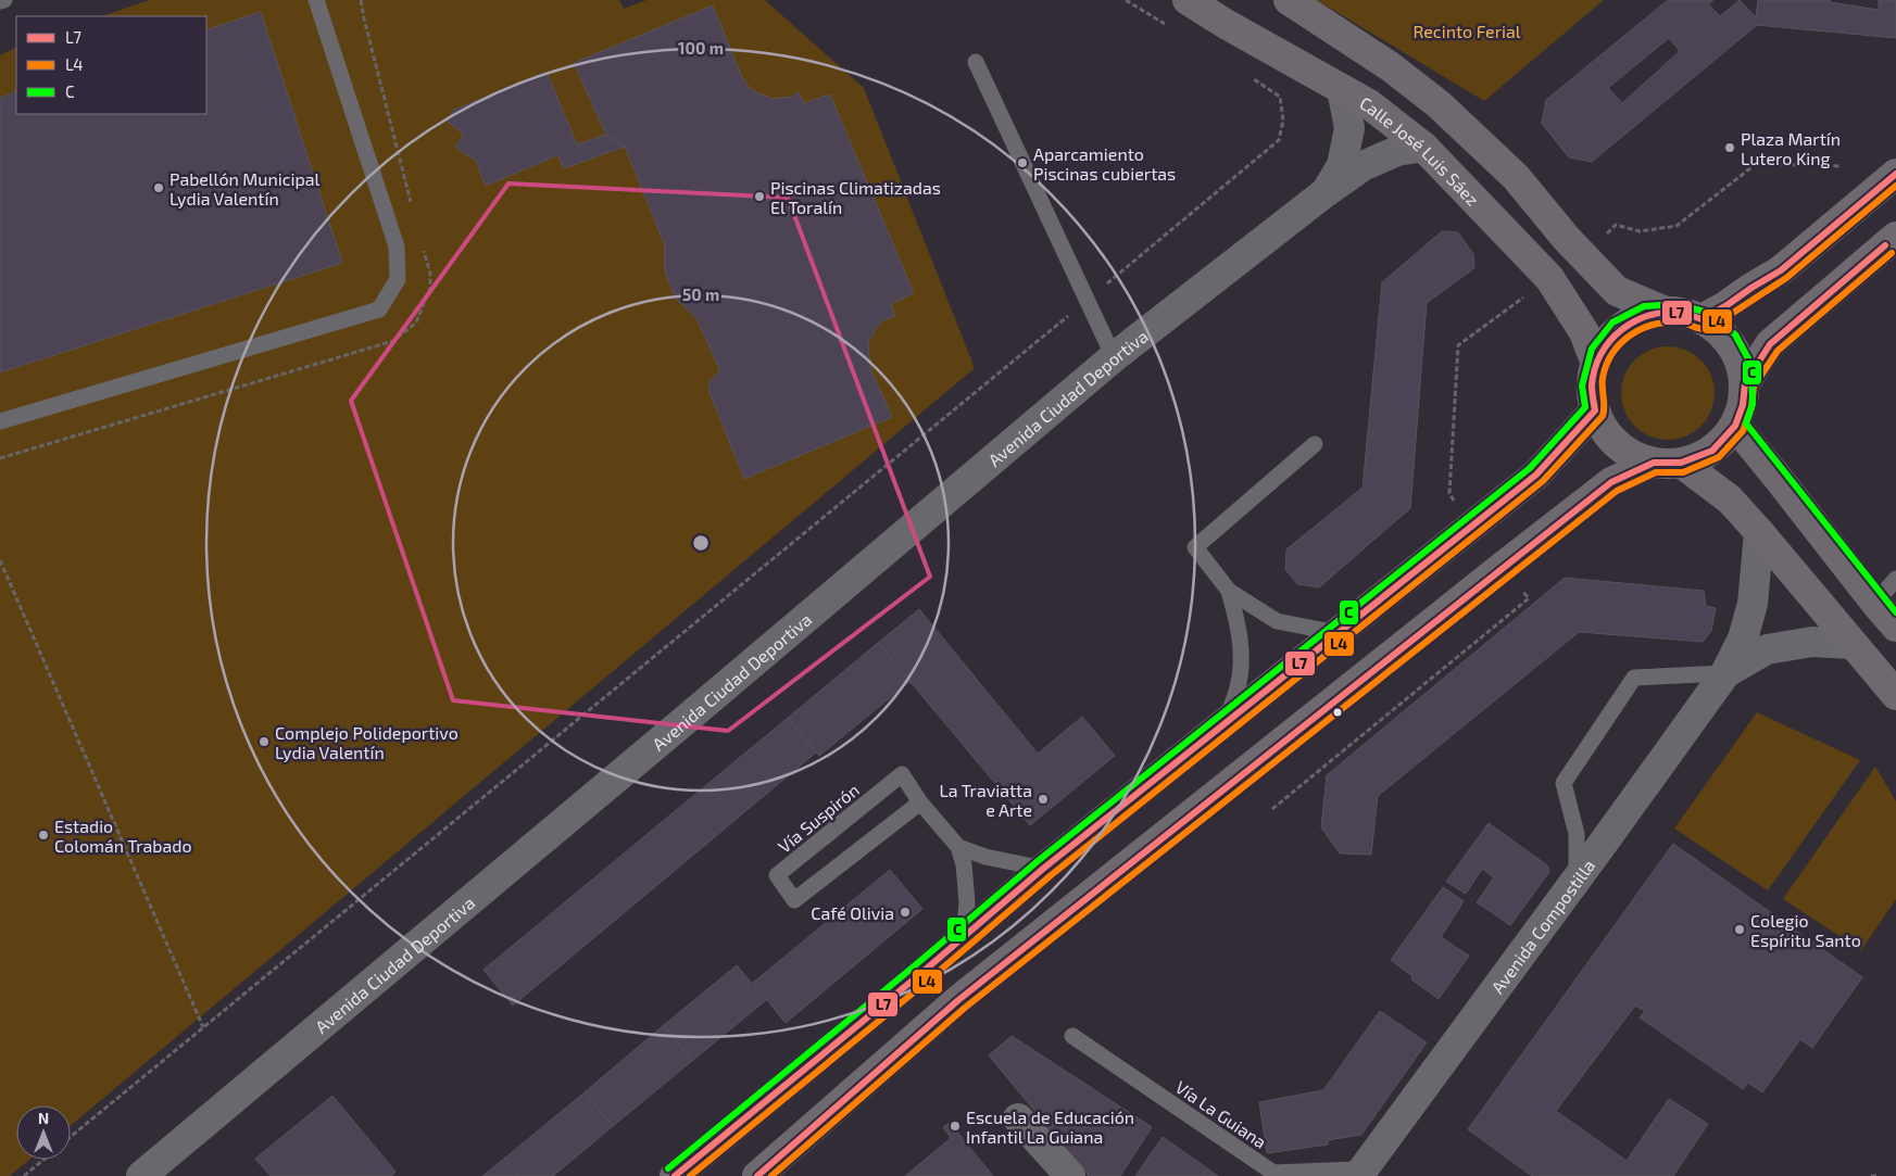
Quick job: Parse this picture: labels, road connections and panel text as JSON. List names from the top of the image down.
{
  "streets": {
    "main road": ["Calle José Luis Sáez"],
    "street": ["Avenida Ciudad Deportiva", "Avenida Compostilla"],
    "lane": ["Vía Suspirón", "Vía La Guiana"]
  },
  "crossings": [
    ["Calle José Luis Sáez", "Avenida Ciudad Deportiva"],
    ["Avenida Compostilla", "Vía La Guiana"]
  ],
  "parks": ["Recinto Ferial"],
  "places": [
    "Plaza Martín Lutero King",
    "Aparcamiento Piscinas cubiertas",
    "Pabellón Municipal Lydia Valentín",
    "Piscinas Climatizadas El Toralín",
    "Complejo Polideportivo Lydia Valentín",
    "La Traviatta e Arte",
    "Estadio Colomán Trabado",
    "Café Olivia",
    "Colegio Espíritu Santo",
    "Escuela de Educación Infantil La Guiana"
  ],
  "lines": ["transit line L7", "transit line L4", "transit line C"],
  "legend": ["L7", "L4", "C"],
  "north": "top",
  "rings": ["100 m", "50 m"]
}
